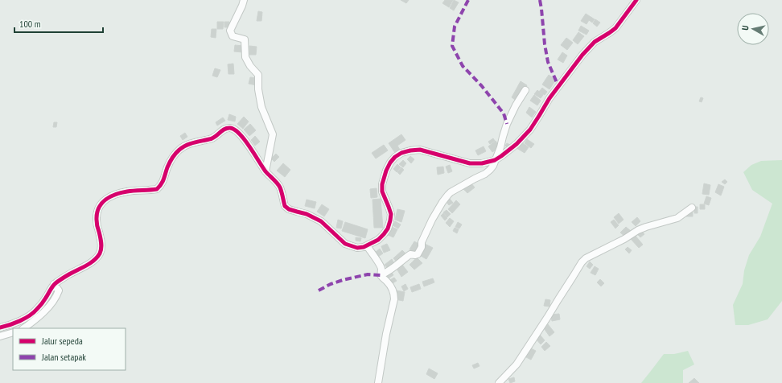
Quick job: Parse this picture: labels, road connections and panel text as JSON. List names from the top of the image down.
{
  "legend": ["Jalur sepeda", "Jalan setapak"],
  "scale_bar": "100 m",
  "north": "left"
}
